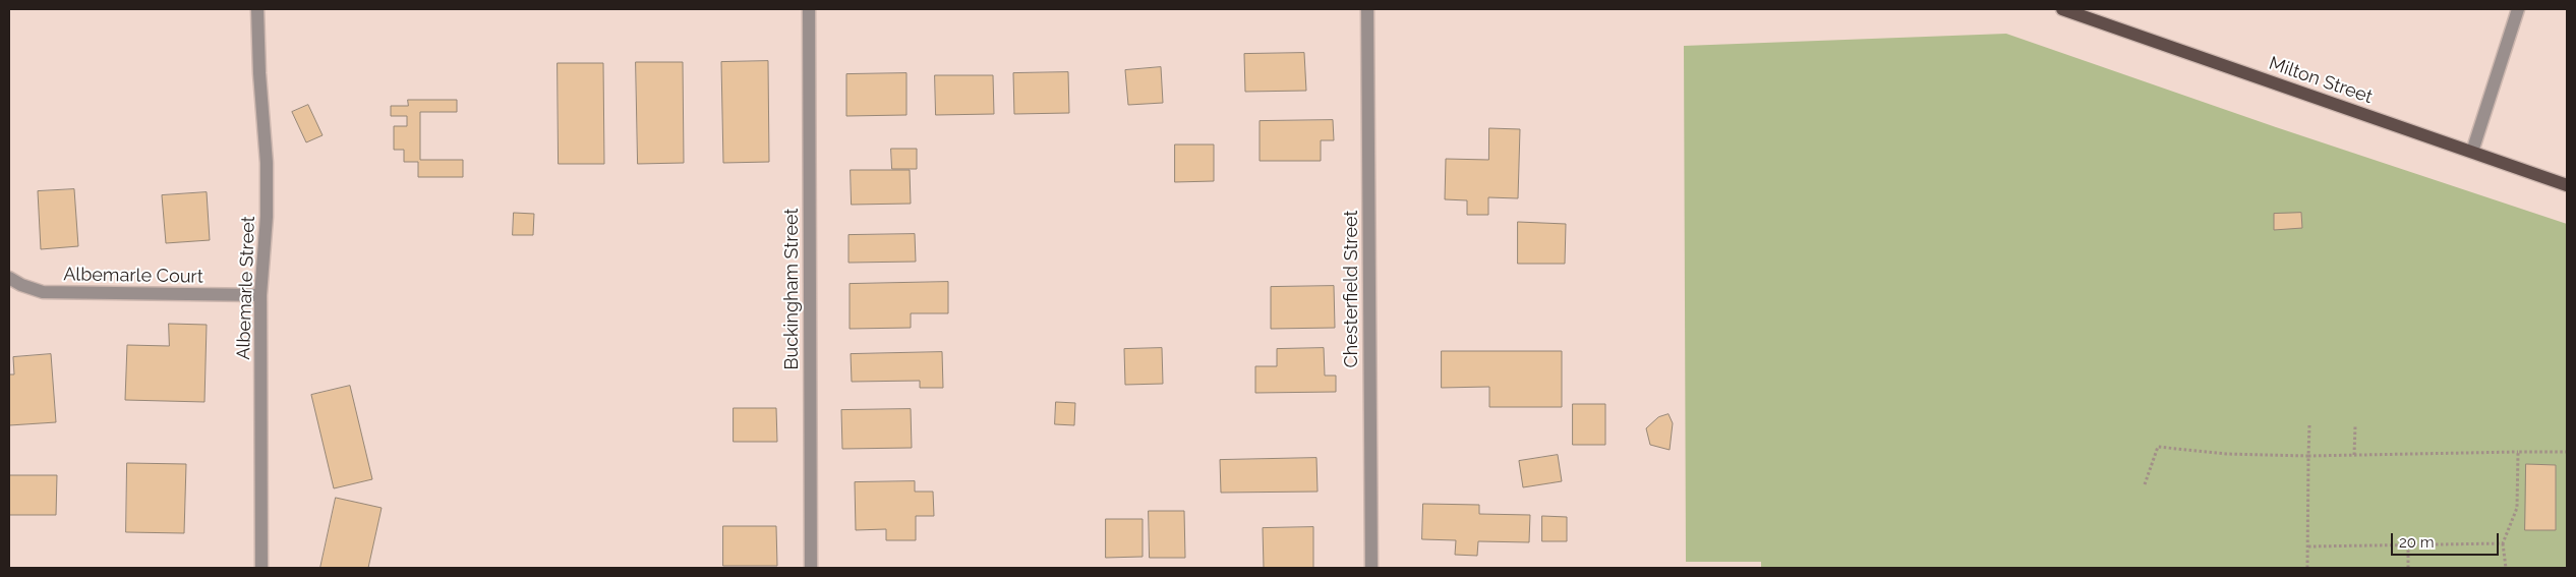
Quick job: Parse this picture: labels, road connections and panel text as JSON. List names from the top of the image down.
{
  "streets": {
    "main road": ["Milton Street"],
    "street": [
      "Albemarle Court",
      "Albemarle Street",
      "Buckingham Street",
      "Chesterfield Street"
    ]
  },
  "crossings": [
    ["Albemarle Court", "Albemarle Street"]
  ],
  "scale_bar": "20 m"
}
